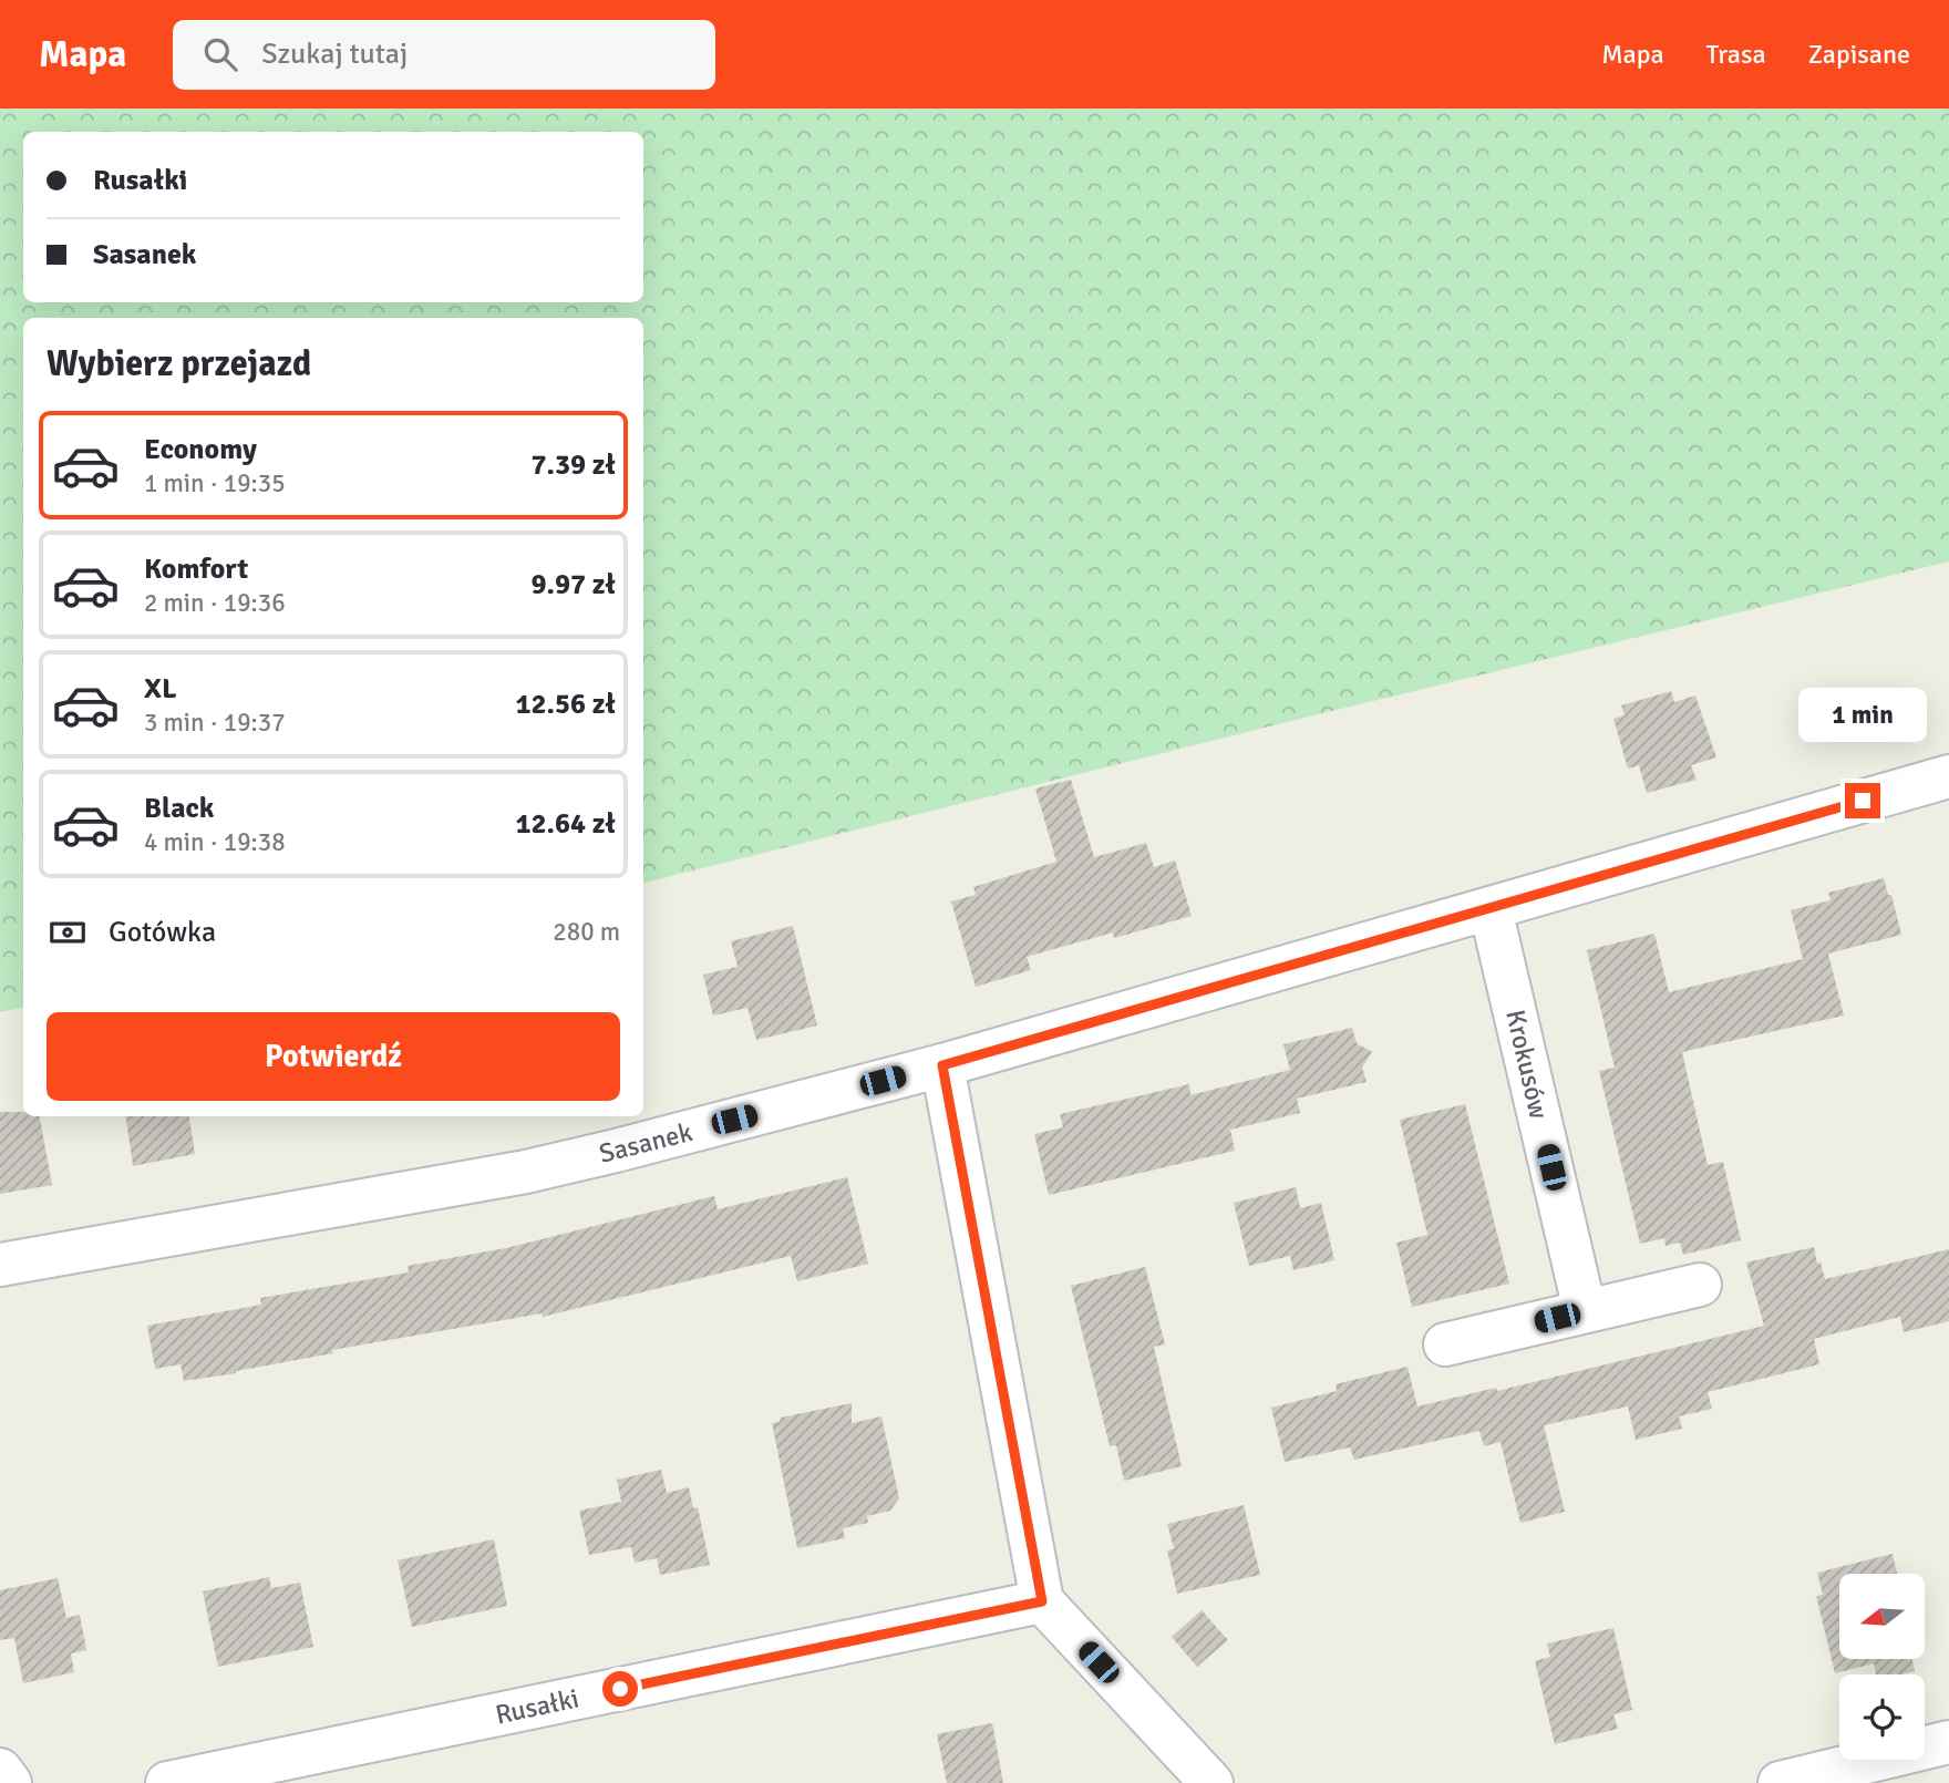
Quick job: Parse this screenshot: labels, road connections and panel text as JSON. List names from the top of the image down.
{
  "streets": {
    "street": ["Krokusów", "Sasanek", "Rusałki"]
  },
  "crossings": [
    ["Krokusów", "Sasanek"]
  ],
  "north": "left",
  "page": {
    "header": "Mapa",
    "search": "Szukaj tutaj",
    "nav": ["Mapa", "Trasa", "Zapisane"],
    "banner": ["Rusałki", "Sasanek"],
    "heading": "Wybierz przejazd",
    "list": [
      {
        "name": "Economy",
        "note": "1 min · 19:35",
        "value": "7.39 zł"
      },
      {
        "name": "Komfort",
        "note": "2 min · 19:36",
        "value": "9.97 zł"
      },
      {
        "name": "XL",
        "note": "3 min · 19:37",
        "value": "12.56 zł"
      },
      {
        "name": "Black",
        "note": "4 min · 19:38",
        "value": "12.64 zł"
      }
    ],
    "bubble": "1 min",
    "pay": ["Gotówka", "280 m"],
    "buttons": "Potwierdź"
  }
}
